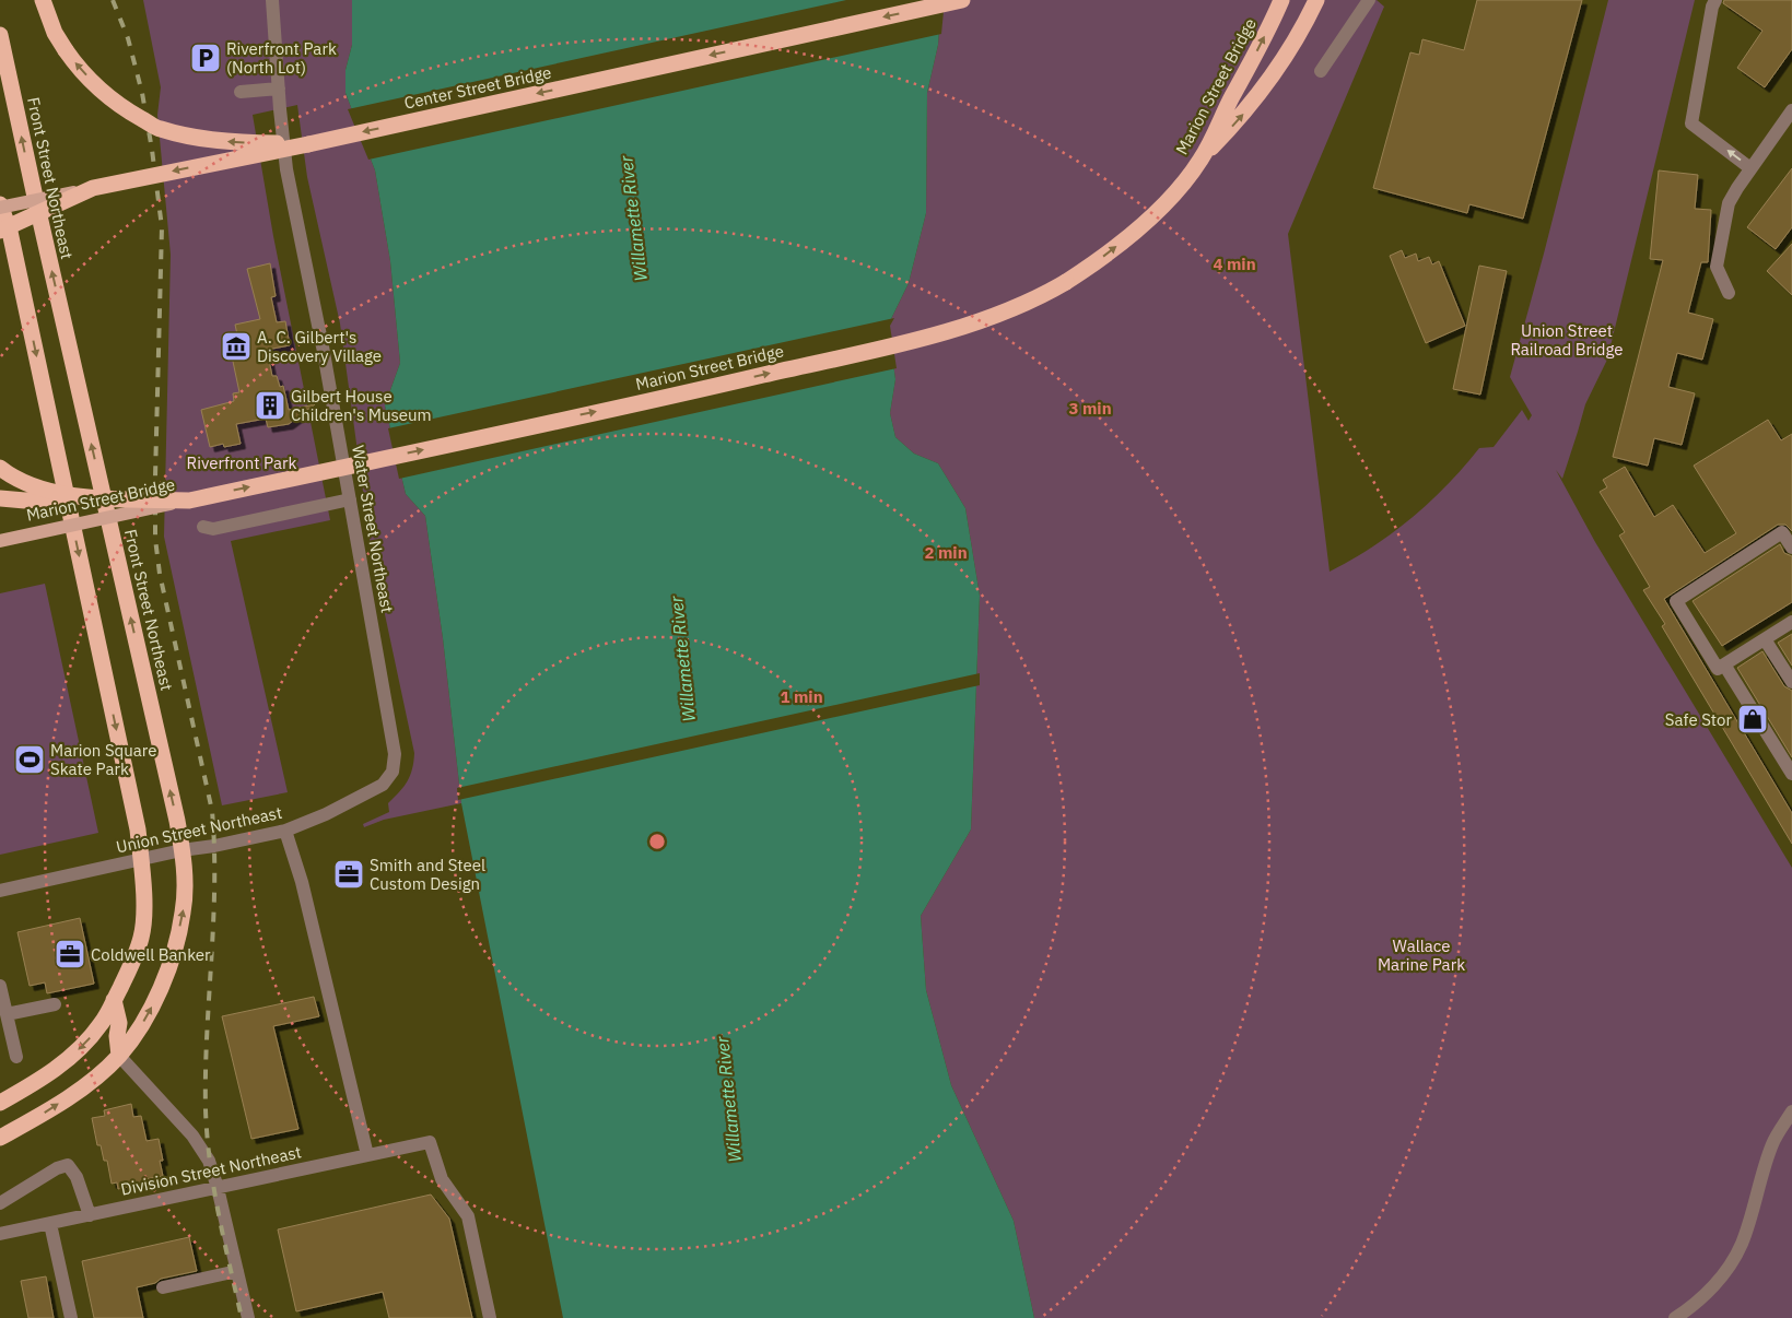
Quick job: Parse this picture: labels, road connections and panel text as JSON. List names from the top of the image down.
{
  "streets": {
    "highway": ["Marion Street Bridge", "Center Street Bridge", "Front Street Northeast"],
    "street": ["Water Street Northeast", "Union Street Northeast", "Division Street Northeast"]
  },
  "crossings": [
    ["Front Street Northeast", "Union Street Northeast"],
    ["Water Street Northeast", "Union Street Northeast"]
  ],
  "one_way": ["Marion Street Bridge", "Center Street Bridge"],
  "water": ["Willamette River"],
  "parks": ["Union Street Railroad Bridge", "Riverfront Park", "Wallace Marine Park"],
  "places": {
    "parking": ["Riverfront Park (North Lot)"],
    "museum": ["A. C. Gilbert's Discovery Village"],
    "building": ["Gilbert House Children's Museum"],
    "shop": ["Safe Stor"],
    "sports": ["Marion Square Skate Park"],
    "office": ["Smith and Steel Custom Design", "Coldwell Banker"]
  },
  "rings": [
    "4 min",
    "3 min",
    "2 min",
    "1 min"
  ]
}
